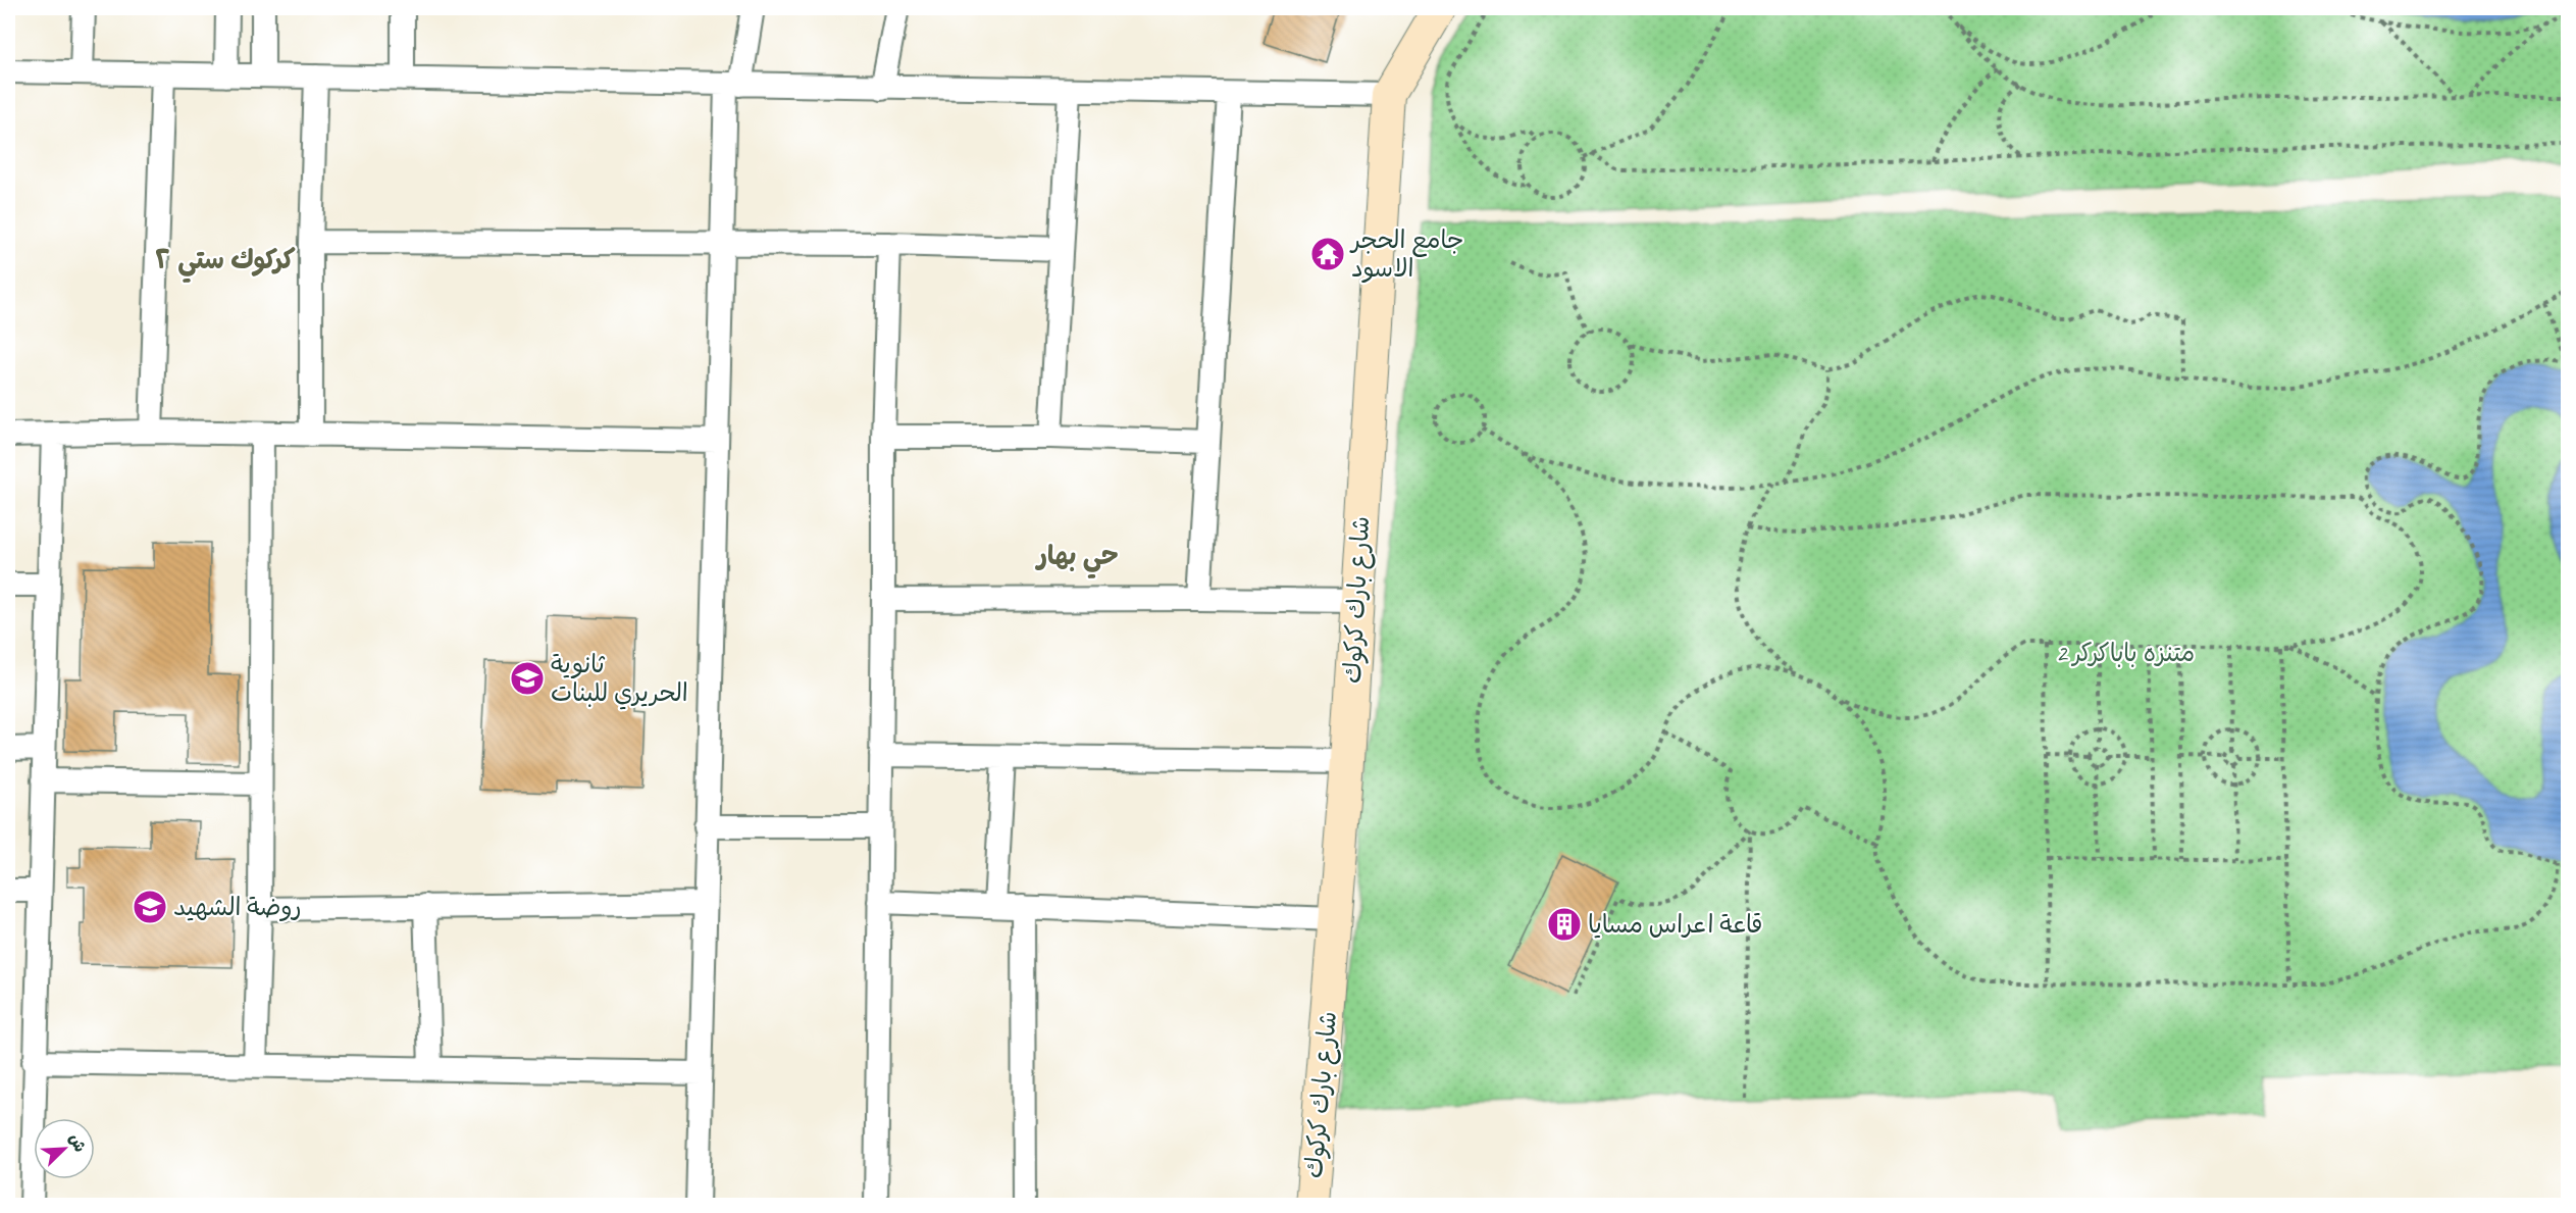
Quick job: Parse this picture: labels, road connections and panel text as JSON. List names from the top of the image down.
{
  "streets": {
    "main road": ["شارع بارك كركوك"]
  },
  "districts": ["كركوك ستي ٢", "حي بهار"],
  "parks": ["متنزه باباكركر 2"],
  "places": {
    "temple": ["جامع الحجر الاسود"],
    "school or university": ["ثانوية الحريري للبنات", "روضة الشهيد"],
    "building": ["قاعة اعراس مسايا"]
  },
  "north": "top right"
}
